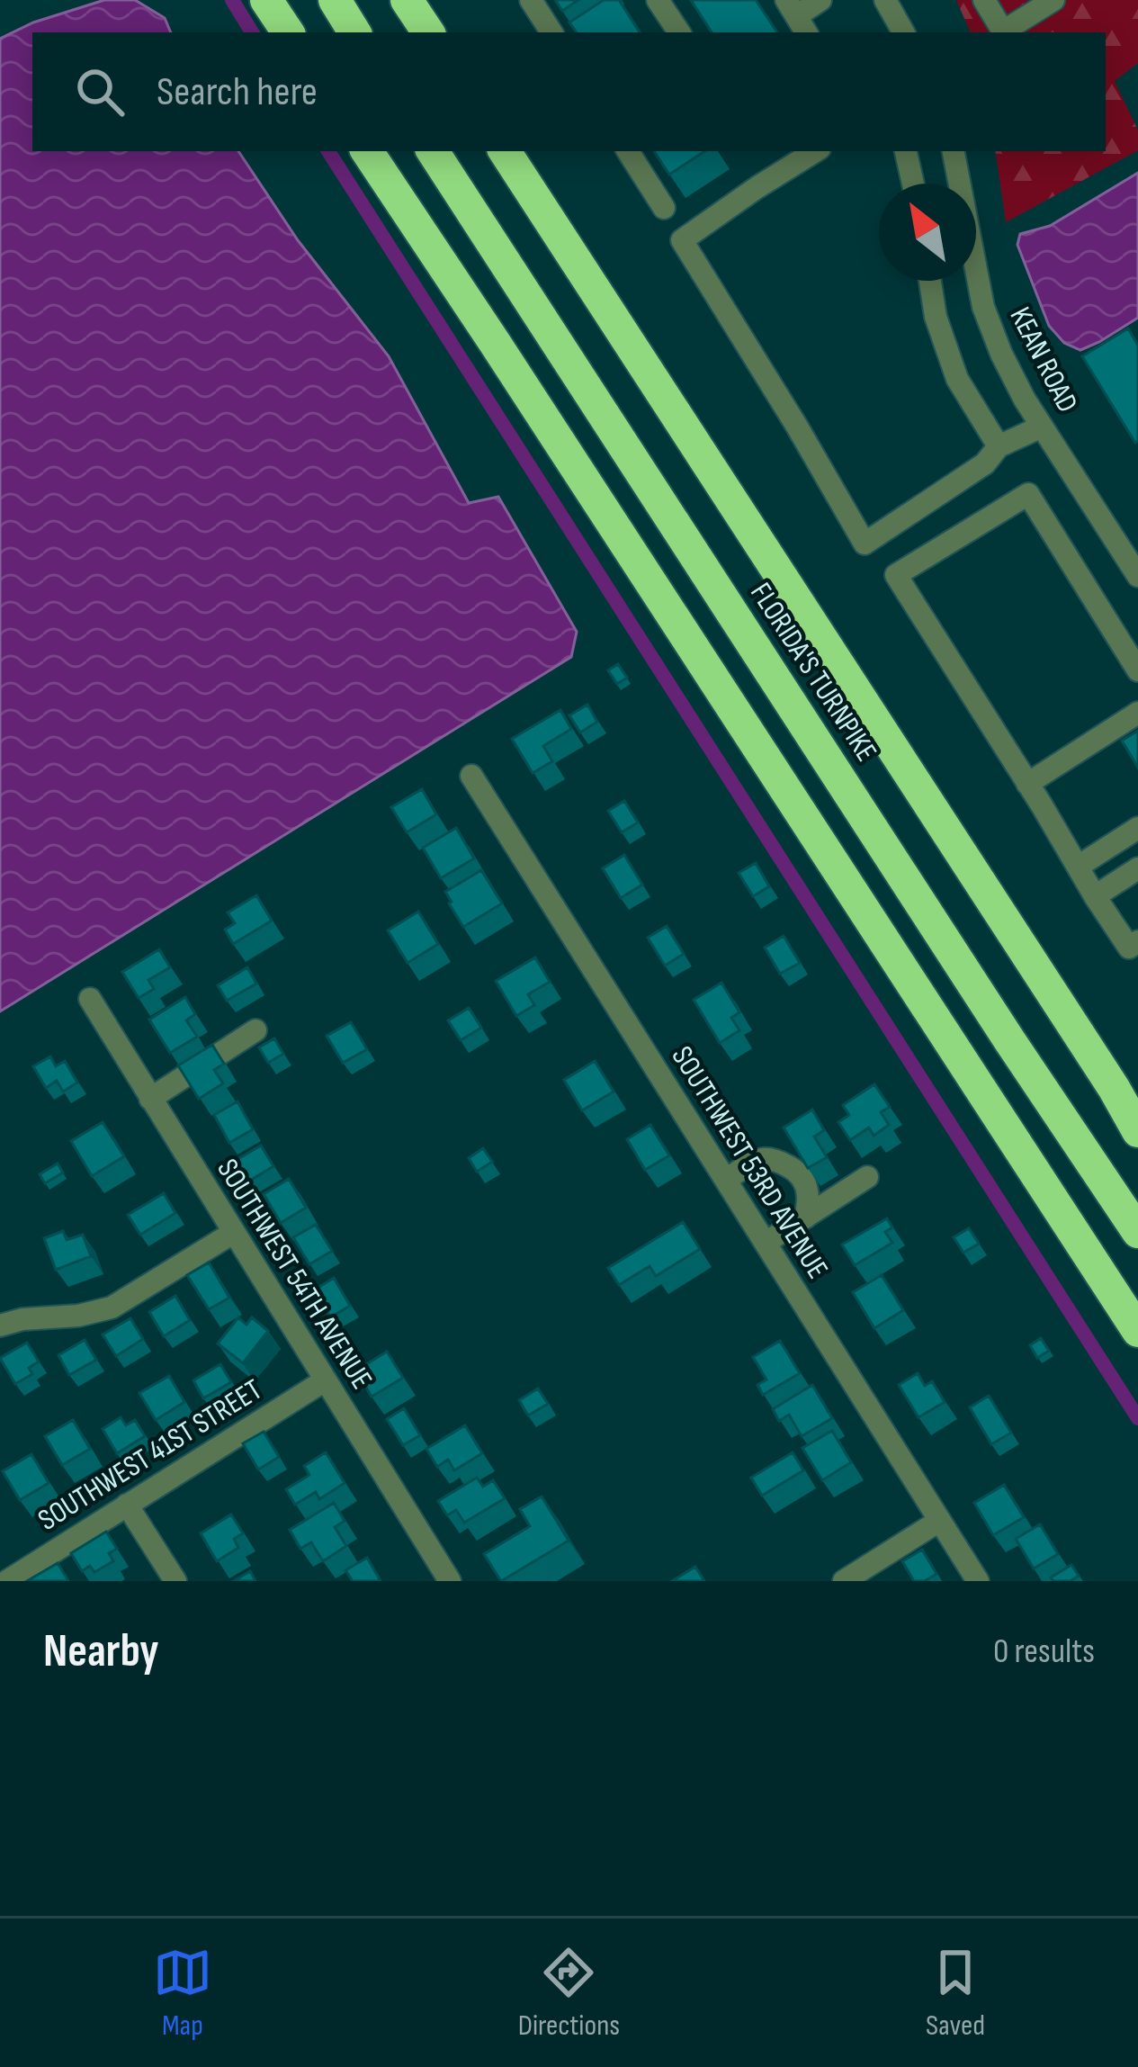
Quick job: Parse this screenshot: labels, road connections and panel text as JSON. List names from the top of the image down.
{
  "streets": {
    "highway": ["FLORIDA'S TURNPIKE"],
    "street": [
      "KEAN ROAD",
      "SOUTHWEST 53RD AVENUE",
      "SOUTHWEST 54TH AVENUE",
      "SOUTHWEST 41ST STREET"
    ]
  },
  "crossings": [
    ["SOUTHWEST 54TH AVENUE", "SOUTHWEST 41ST STREET"]
  ],
  "north": "top left",
  "page": {
    "search": "Search here",
    "heading": ["Nearby", "0 results"],
    "nav": ["Map", "Directions", "Saved"]
  }
}
